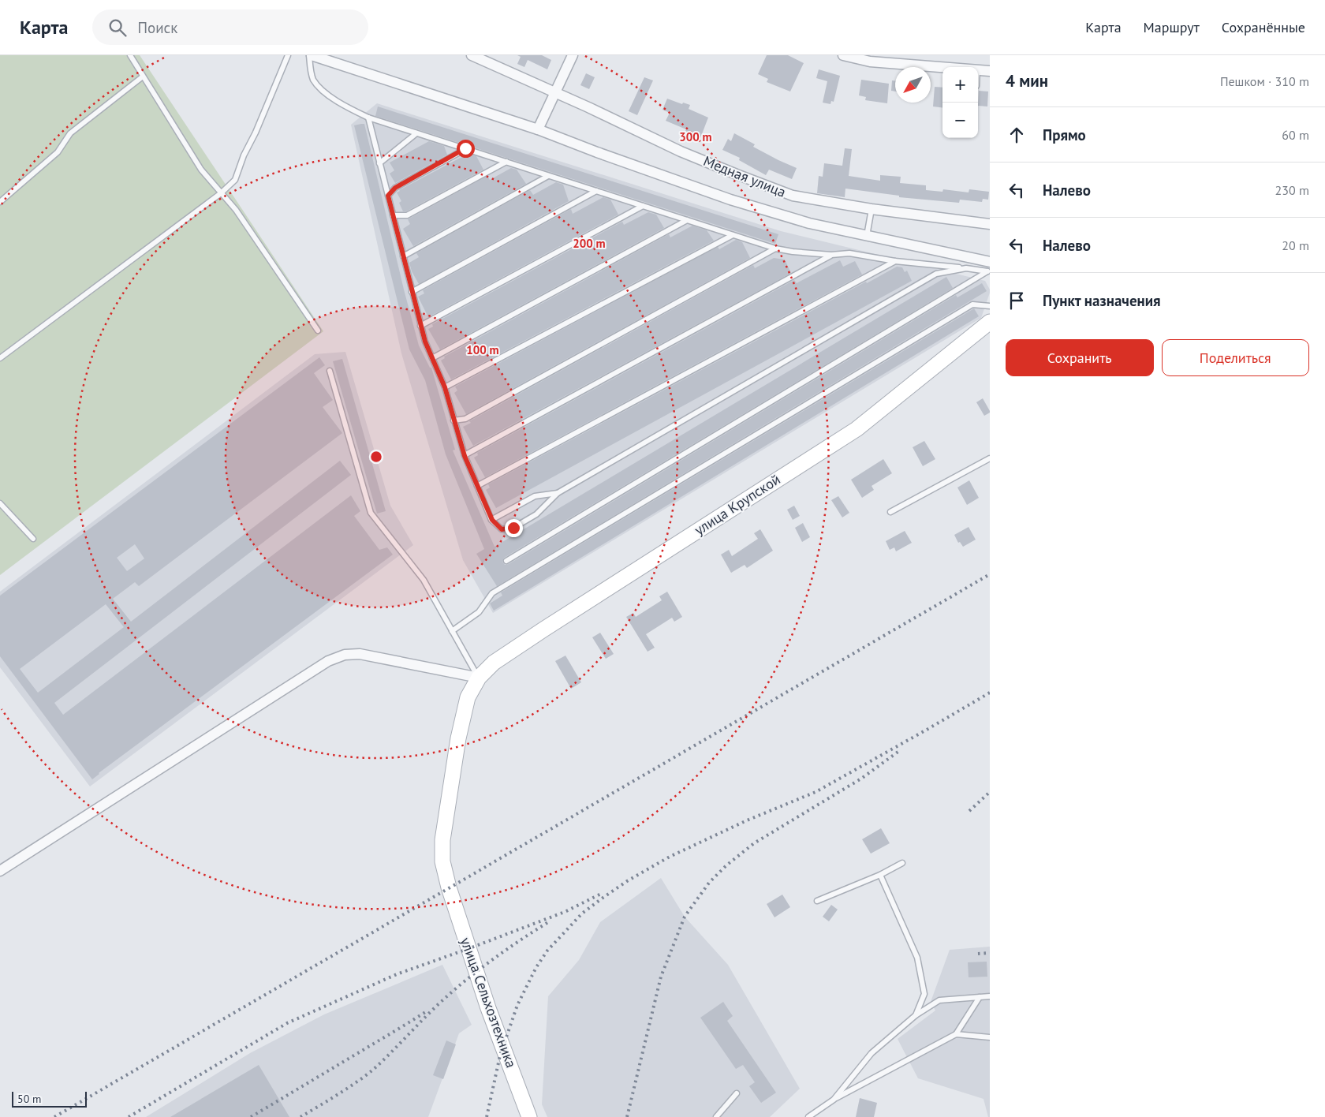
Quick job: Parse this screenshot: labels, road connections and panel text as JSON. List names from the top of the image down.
{
  "streets": {
    "main road": ["улица Крупской", "улица Сельхозтехника"],
    "street": ["Медная улица"]
  },
  "crossings": [
    ["улица Крупской", "улица Сельхозтехника"]
  ],
  "scale_bar": "50 m",
  "north": "bottom left",
  "page": {
    "header": "Карта",
    "search": "Поиск",
    "nav": ["Карта", "Маршрут", "Сохранённые"],
    "heading": ["4 мин", "Пешком · 310 m"],
    "map_buttons": ["+", "−"],
    "list": [
      ["Прямо", "60 m"],
      ["Налево", "230 m"],
      ["Налево", "20 m"],
      "Пункт назначения"
    ],
    "buttons": ["Сохранить", "Поделиться"],
    "scale": "50 m"
  },
  "rings": ["300 m", "200 m", "100 m"]
}
